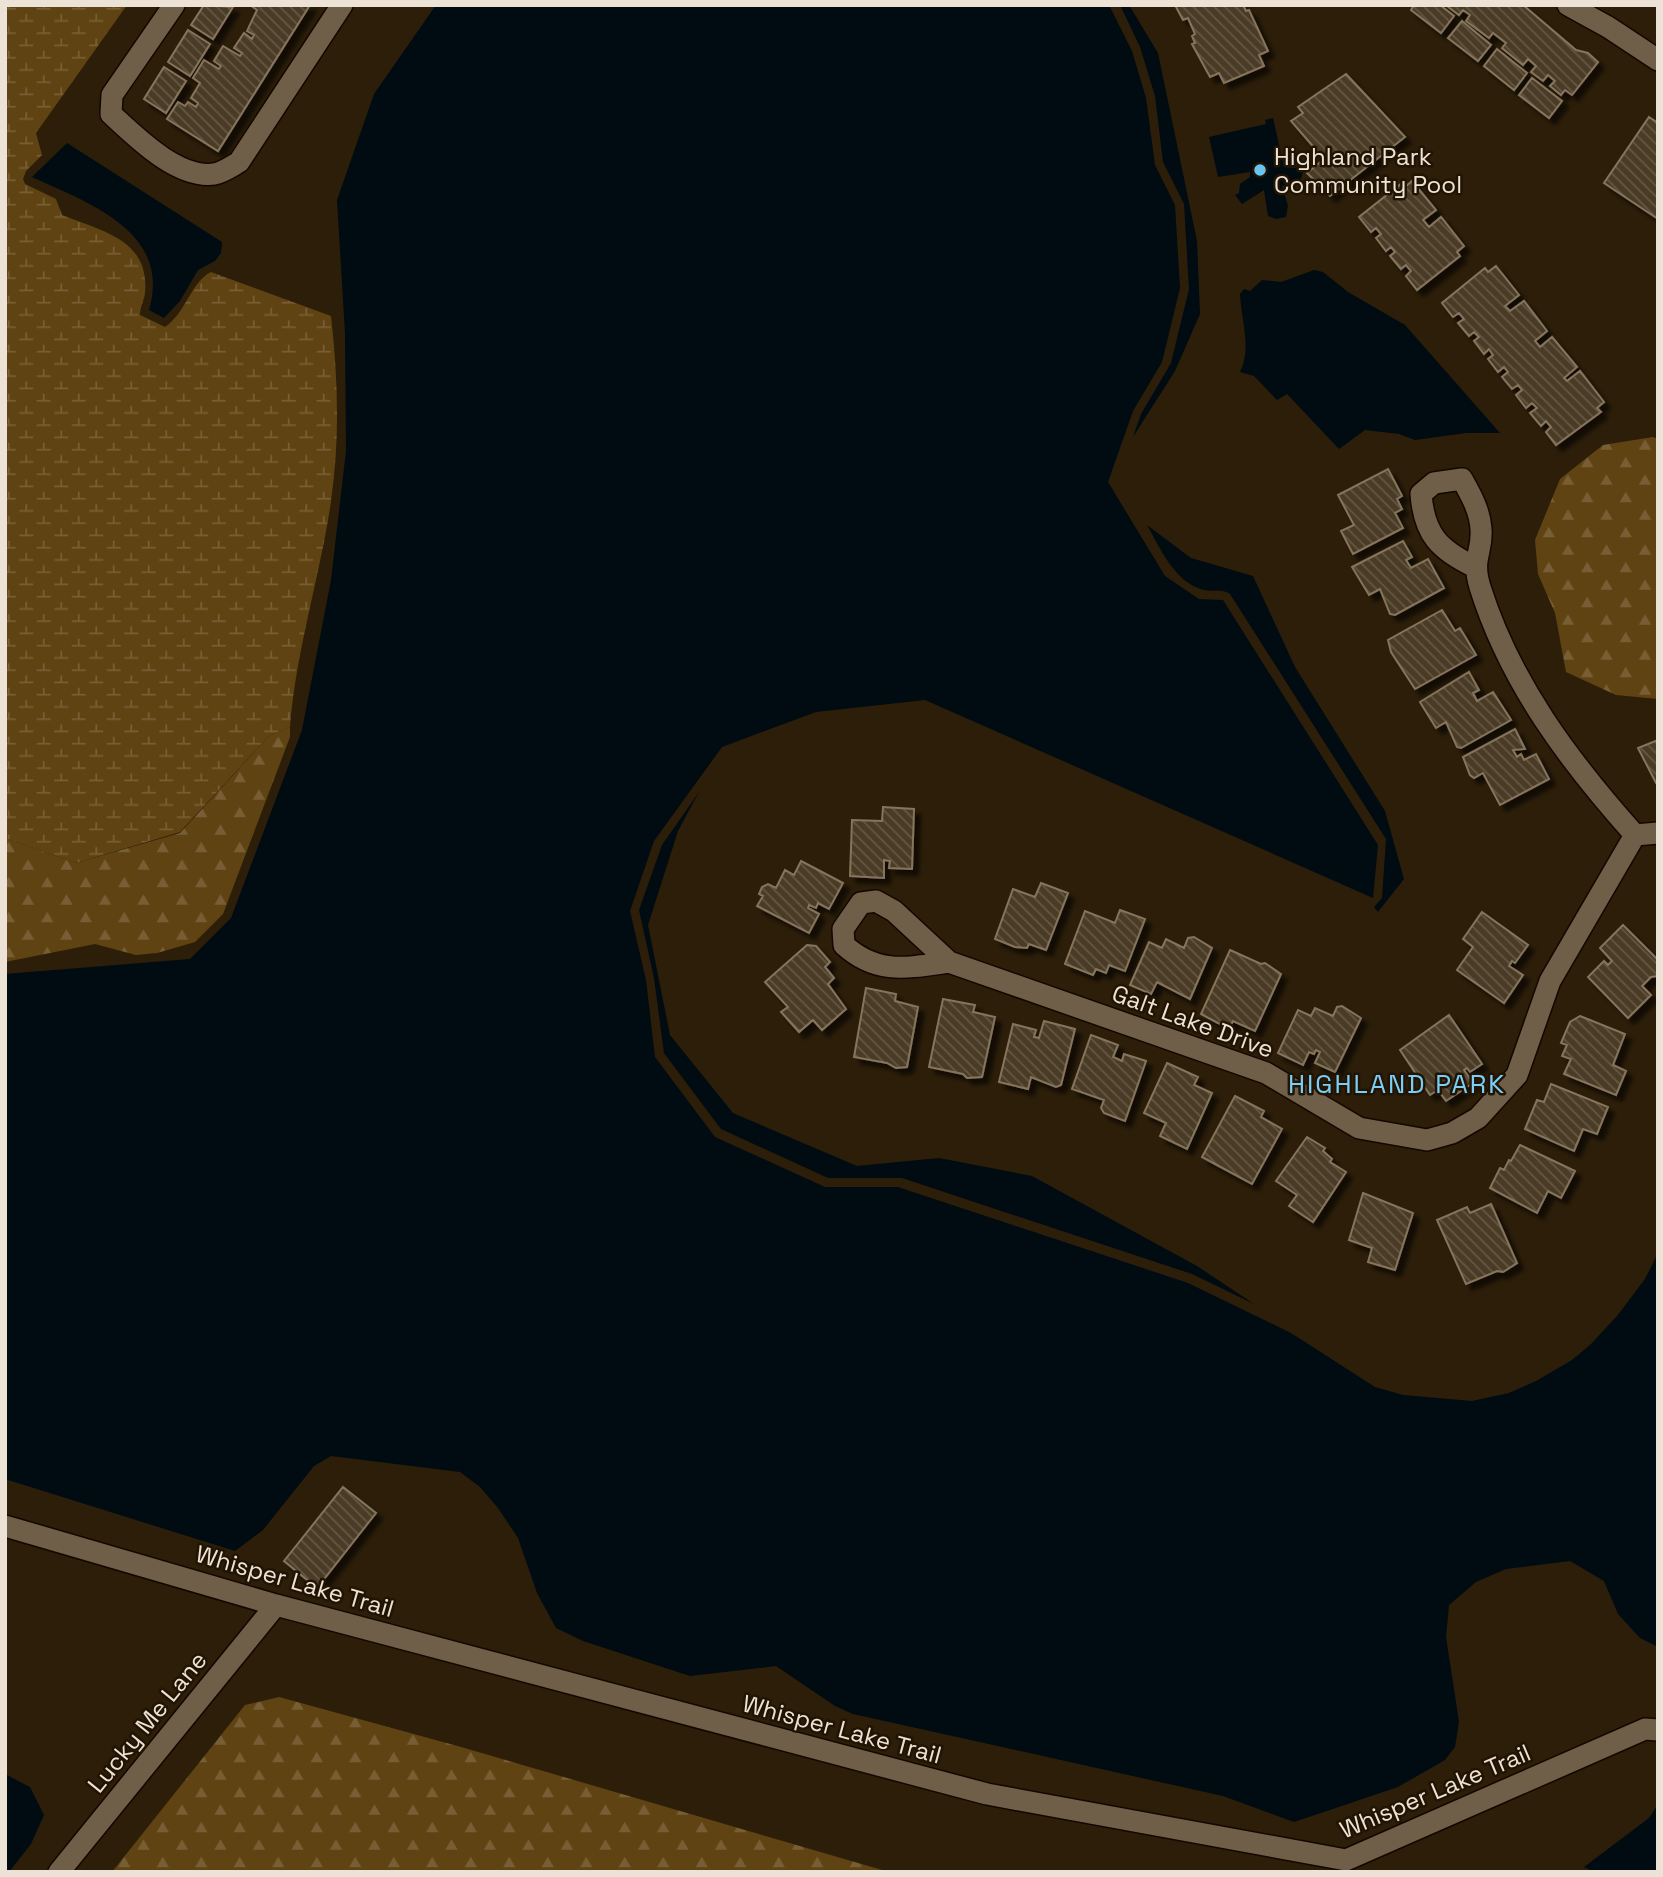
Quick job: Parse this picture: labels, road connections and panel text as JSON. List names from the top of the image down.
{
  "streets": {
    "street": ["Galt Lake Drive", "Whisper Lake Trail", "Lucky Me Lane"]
  },
  "crossings": [
    ["Whisper Lake Trail", "Lucky Me Lane"]
  ],
  "districts": ["HIGHLAND PARK"],
  "places": ["Highland Park Community Pool"]
}
